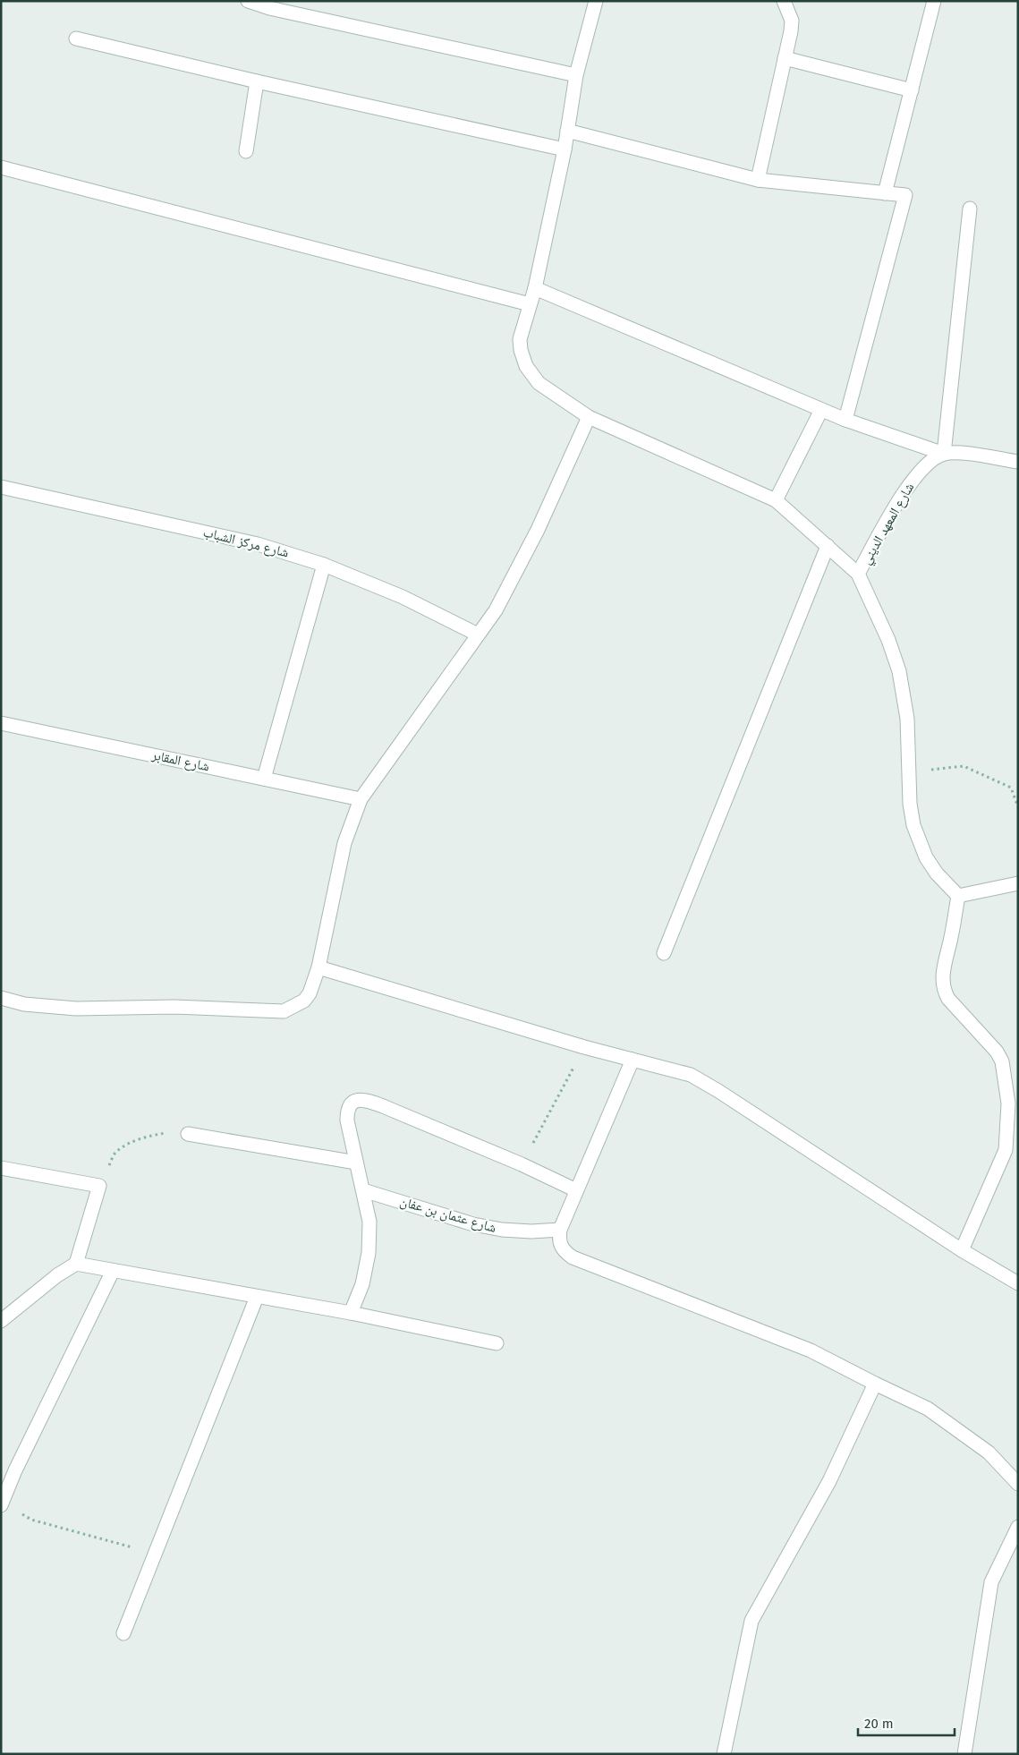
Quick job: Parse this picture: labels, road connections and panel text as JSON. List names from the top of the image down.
{
  "streets": {
    "street": [
      "شارع المعهد الديني",
      "شارع مركز الشباب",
      "شارع المقابر",
      "شارع عثمان بن عفان"
    ]
  },
  "scale_bar": "20 m"
}
